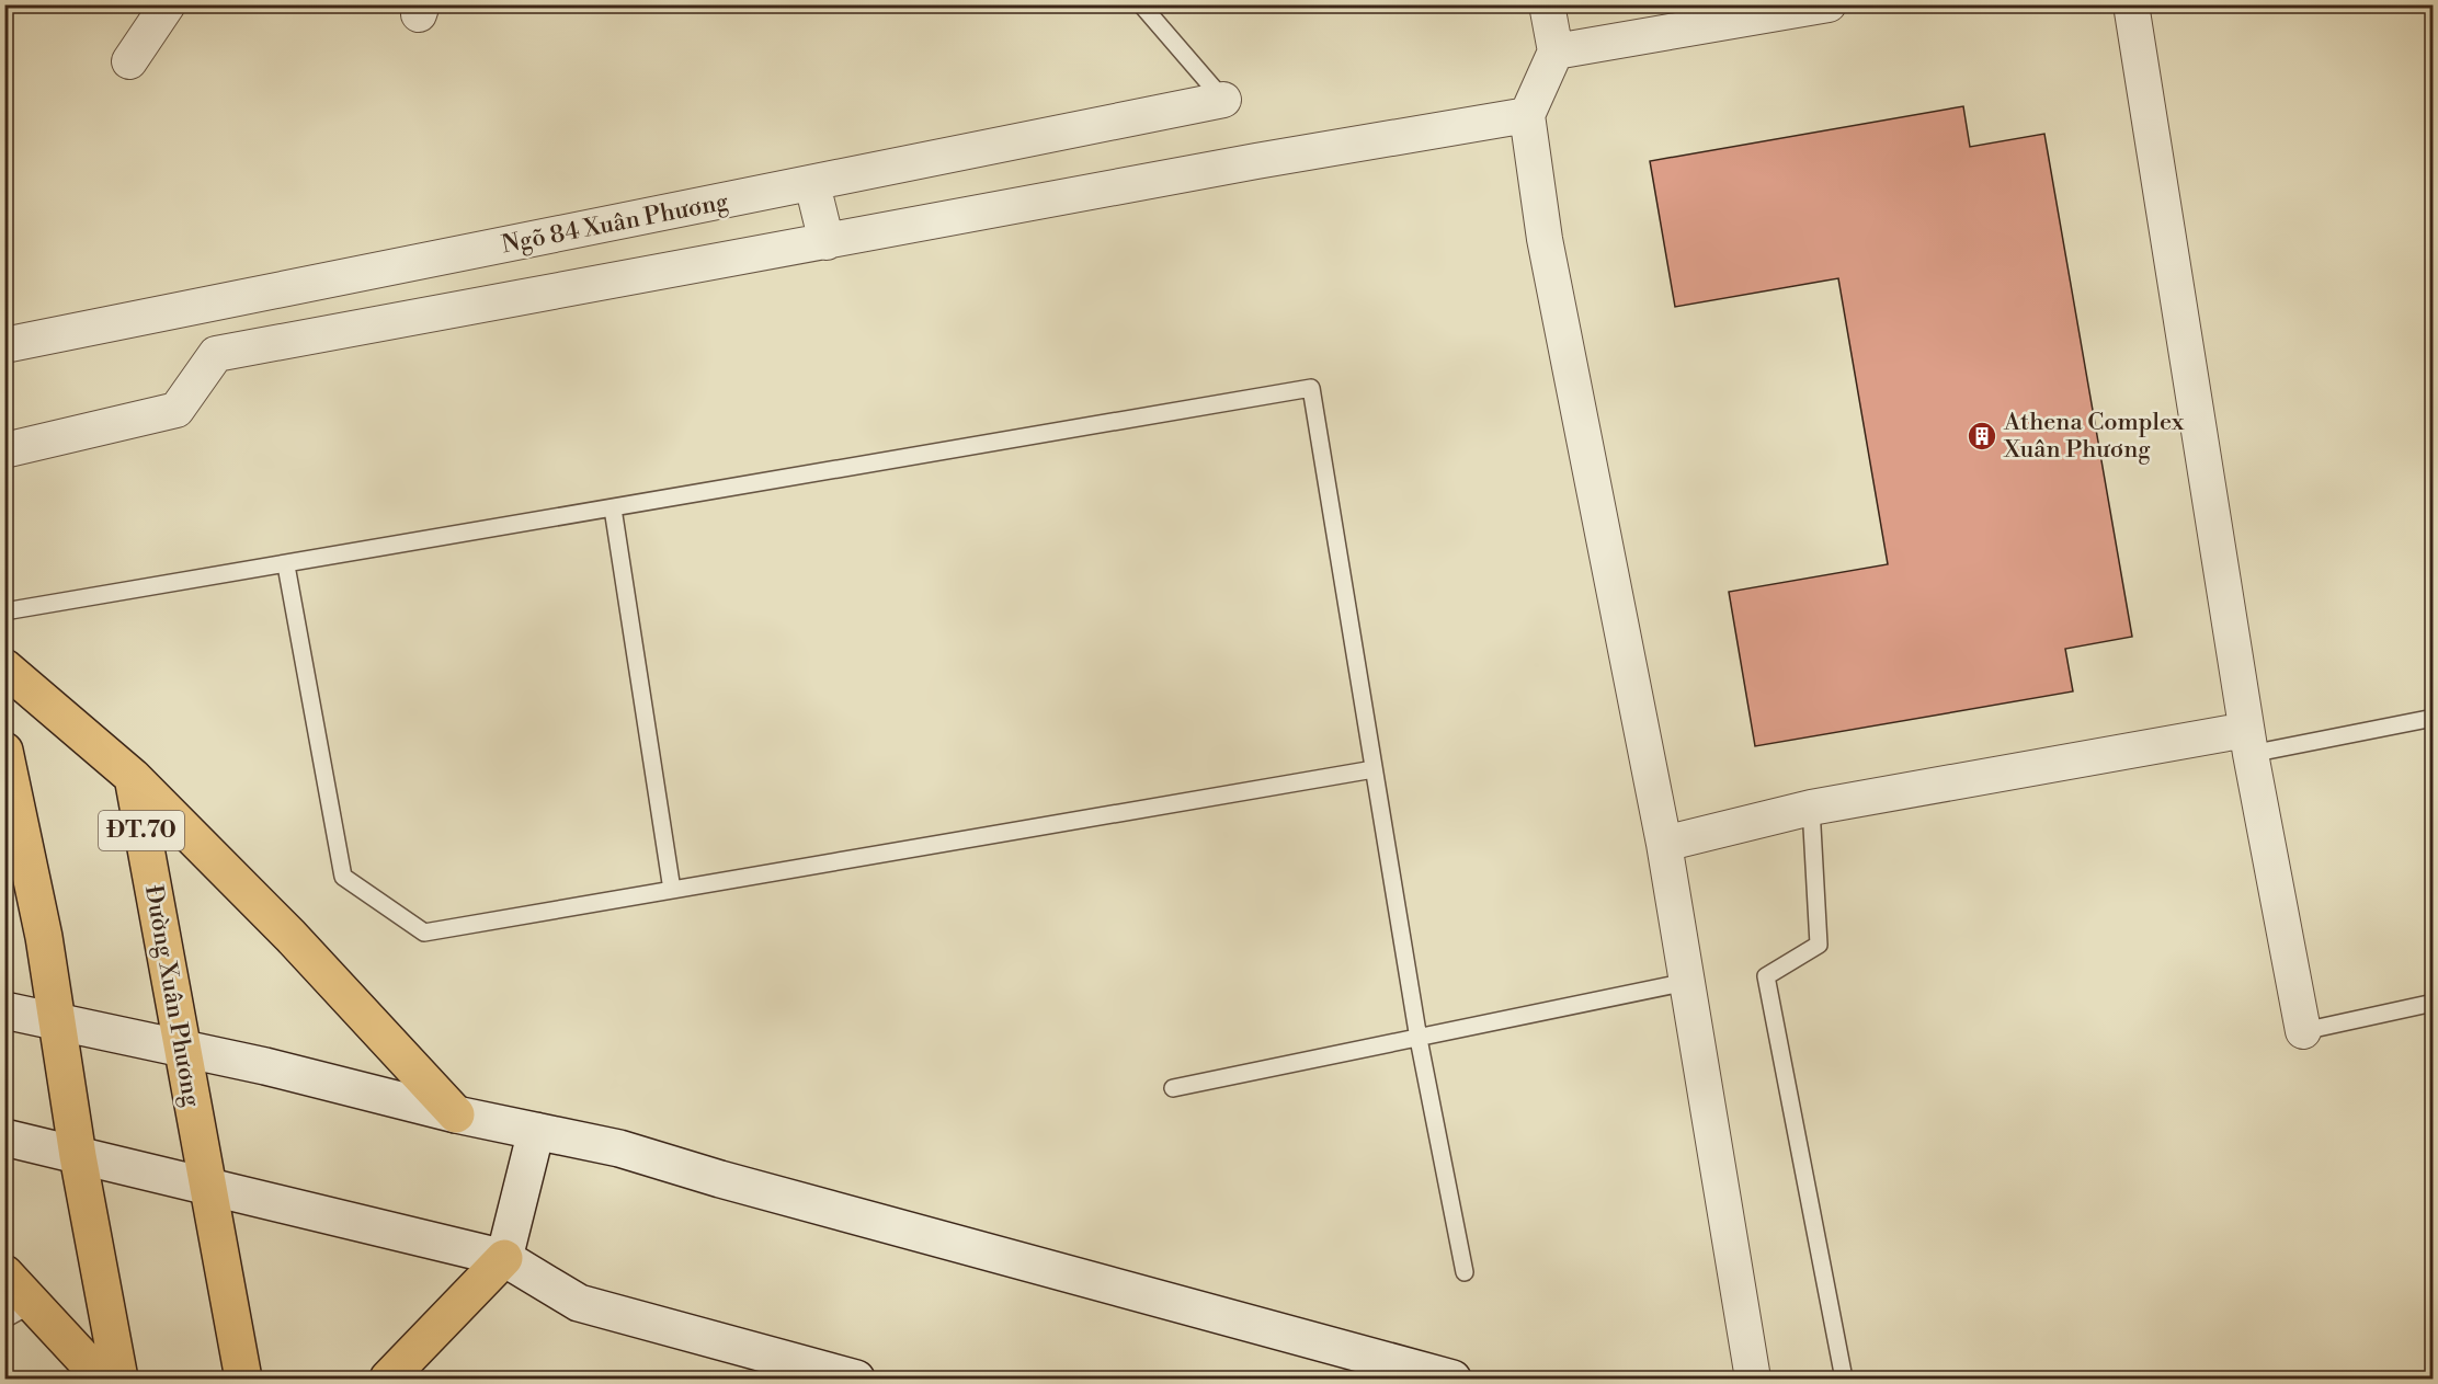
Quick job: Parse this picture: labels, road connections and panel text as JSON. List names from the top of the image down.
{
  "streets": {
    "main road": ["ĐT.70", "Đường Xuân Phương"],
    "street": ["Ngõ 84 Xuân Phương"]
  },
  "crossings": [
    ["ĐT.70", "Đường Xuân Phương"]
  ],
  "places": {
    "building": ["Athena Complex Xuân Phương"]
  }
}
